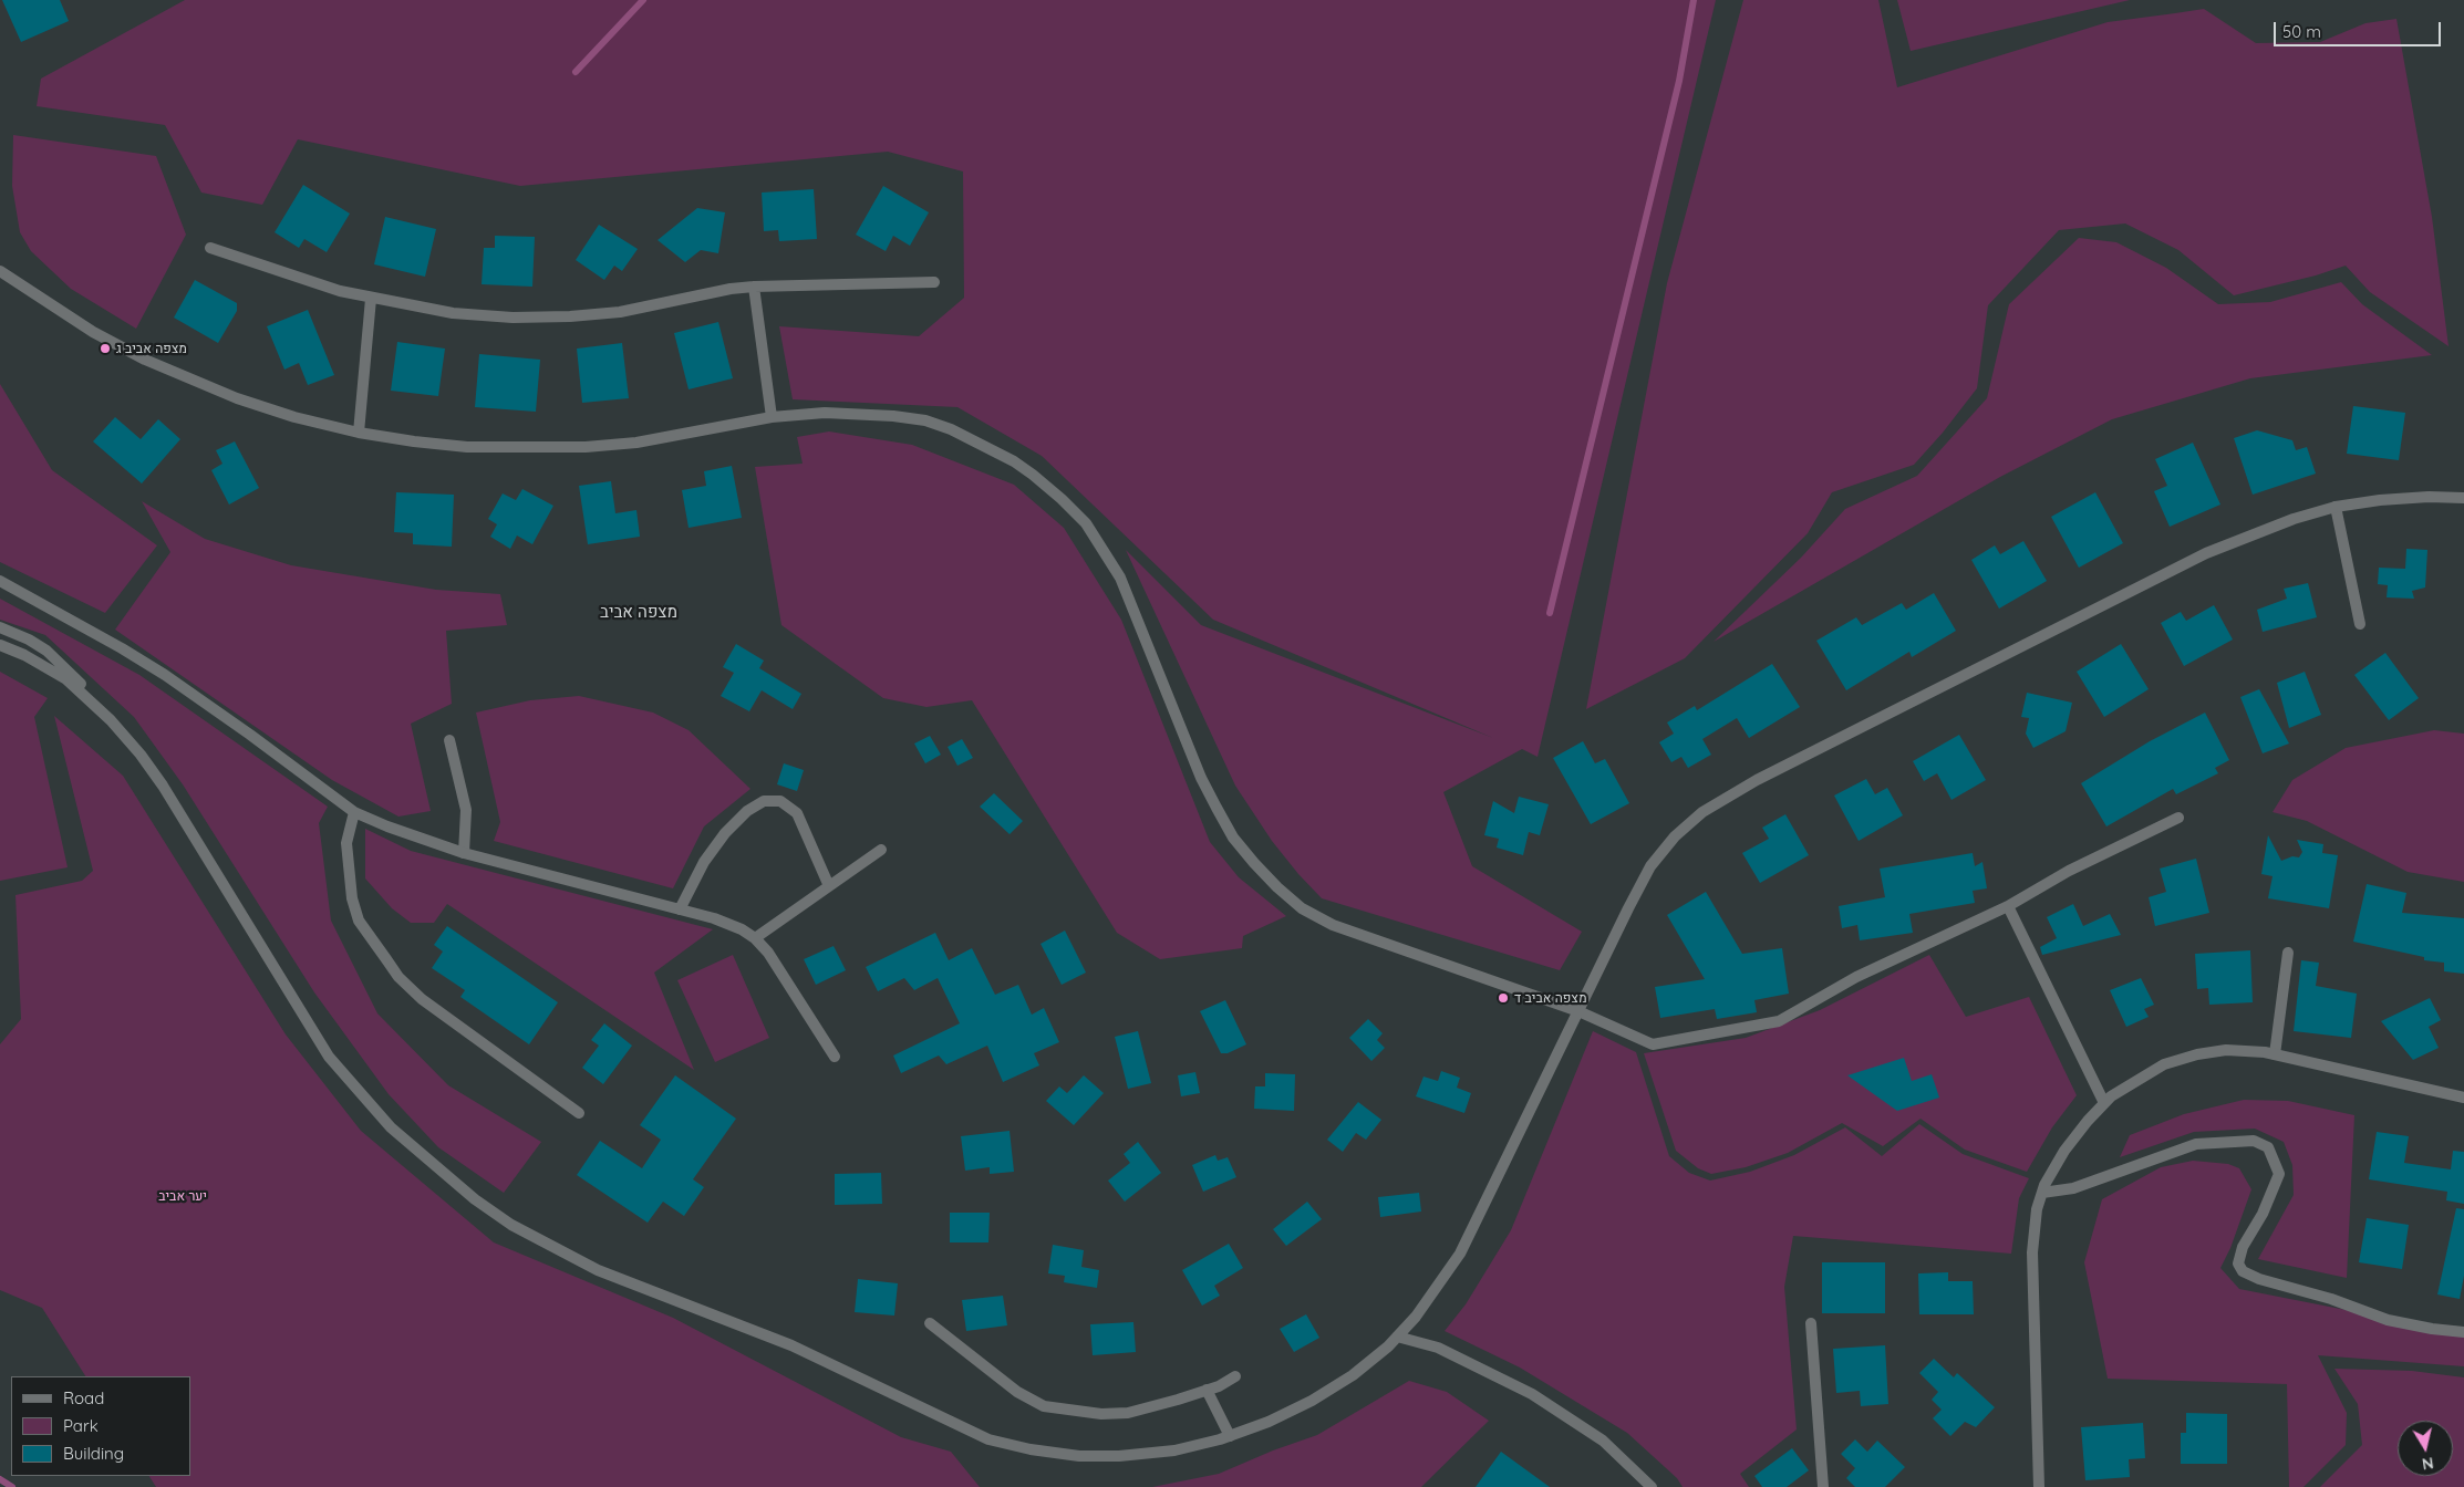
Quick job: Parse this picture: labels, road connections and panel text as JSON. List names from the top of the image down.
{
  "districts": ["מצפה אביב"],
  "parks": ["יער אביב"],
  "places": ["מצפה אביב ג", "מצפה אביב ד"],
  "legend": ["Road", "Park", "Building"],
  "scale_bar": "50 m",
  "north": "bottom"
}
